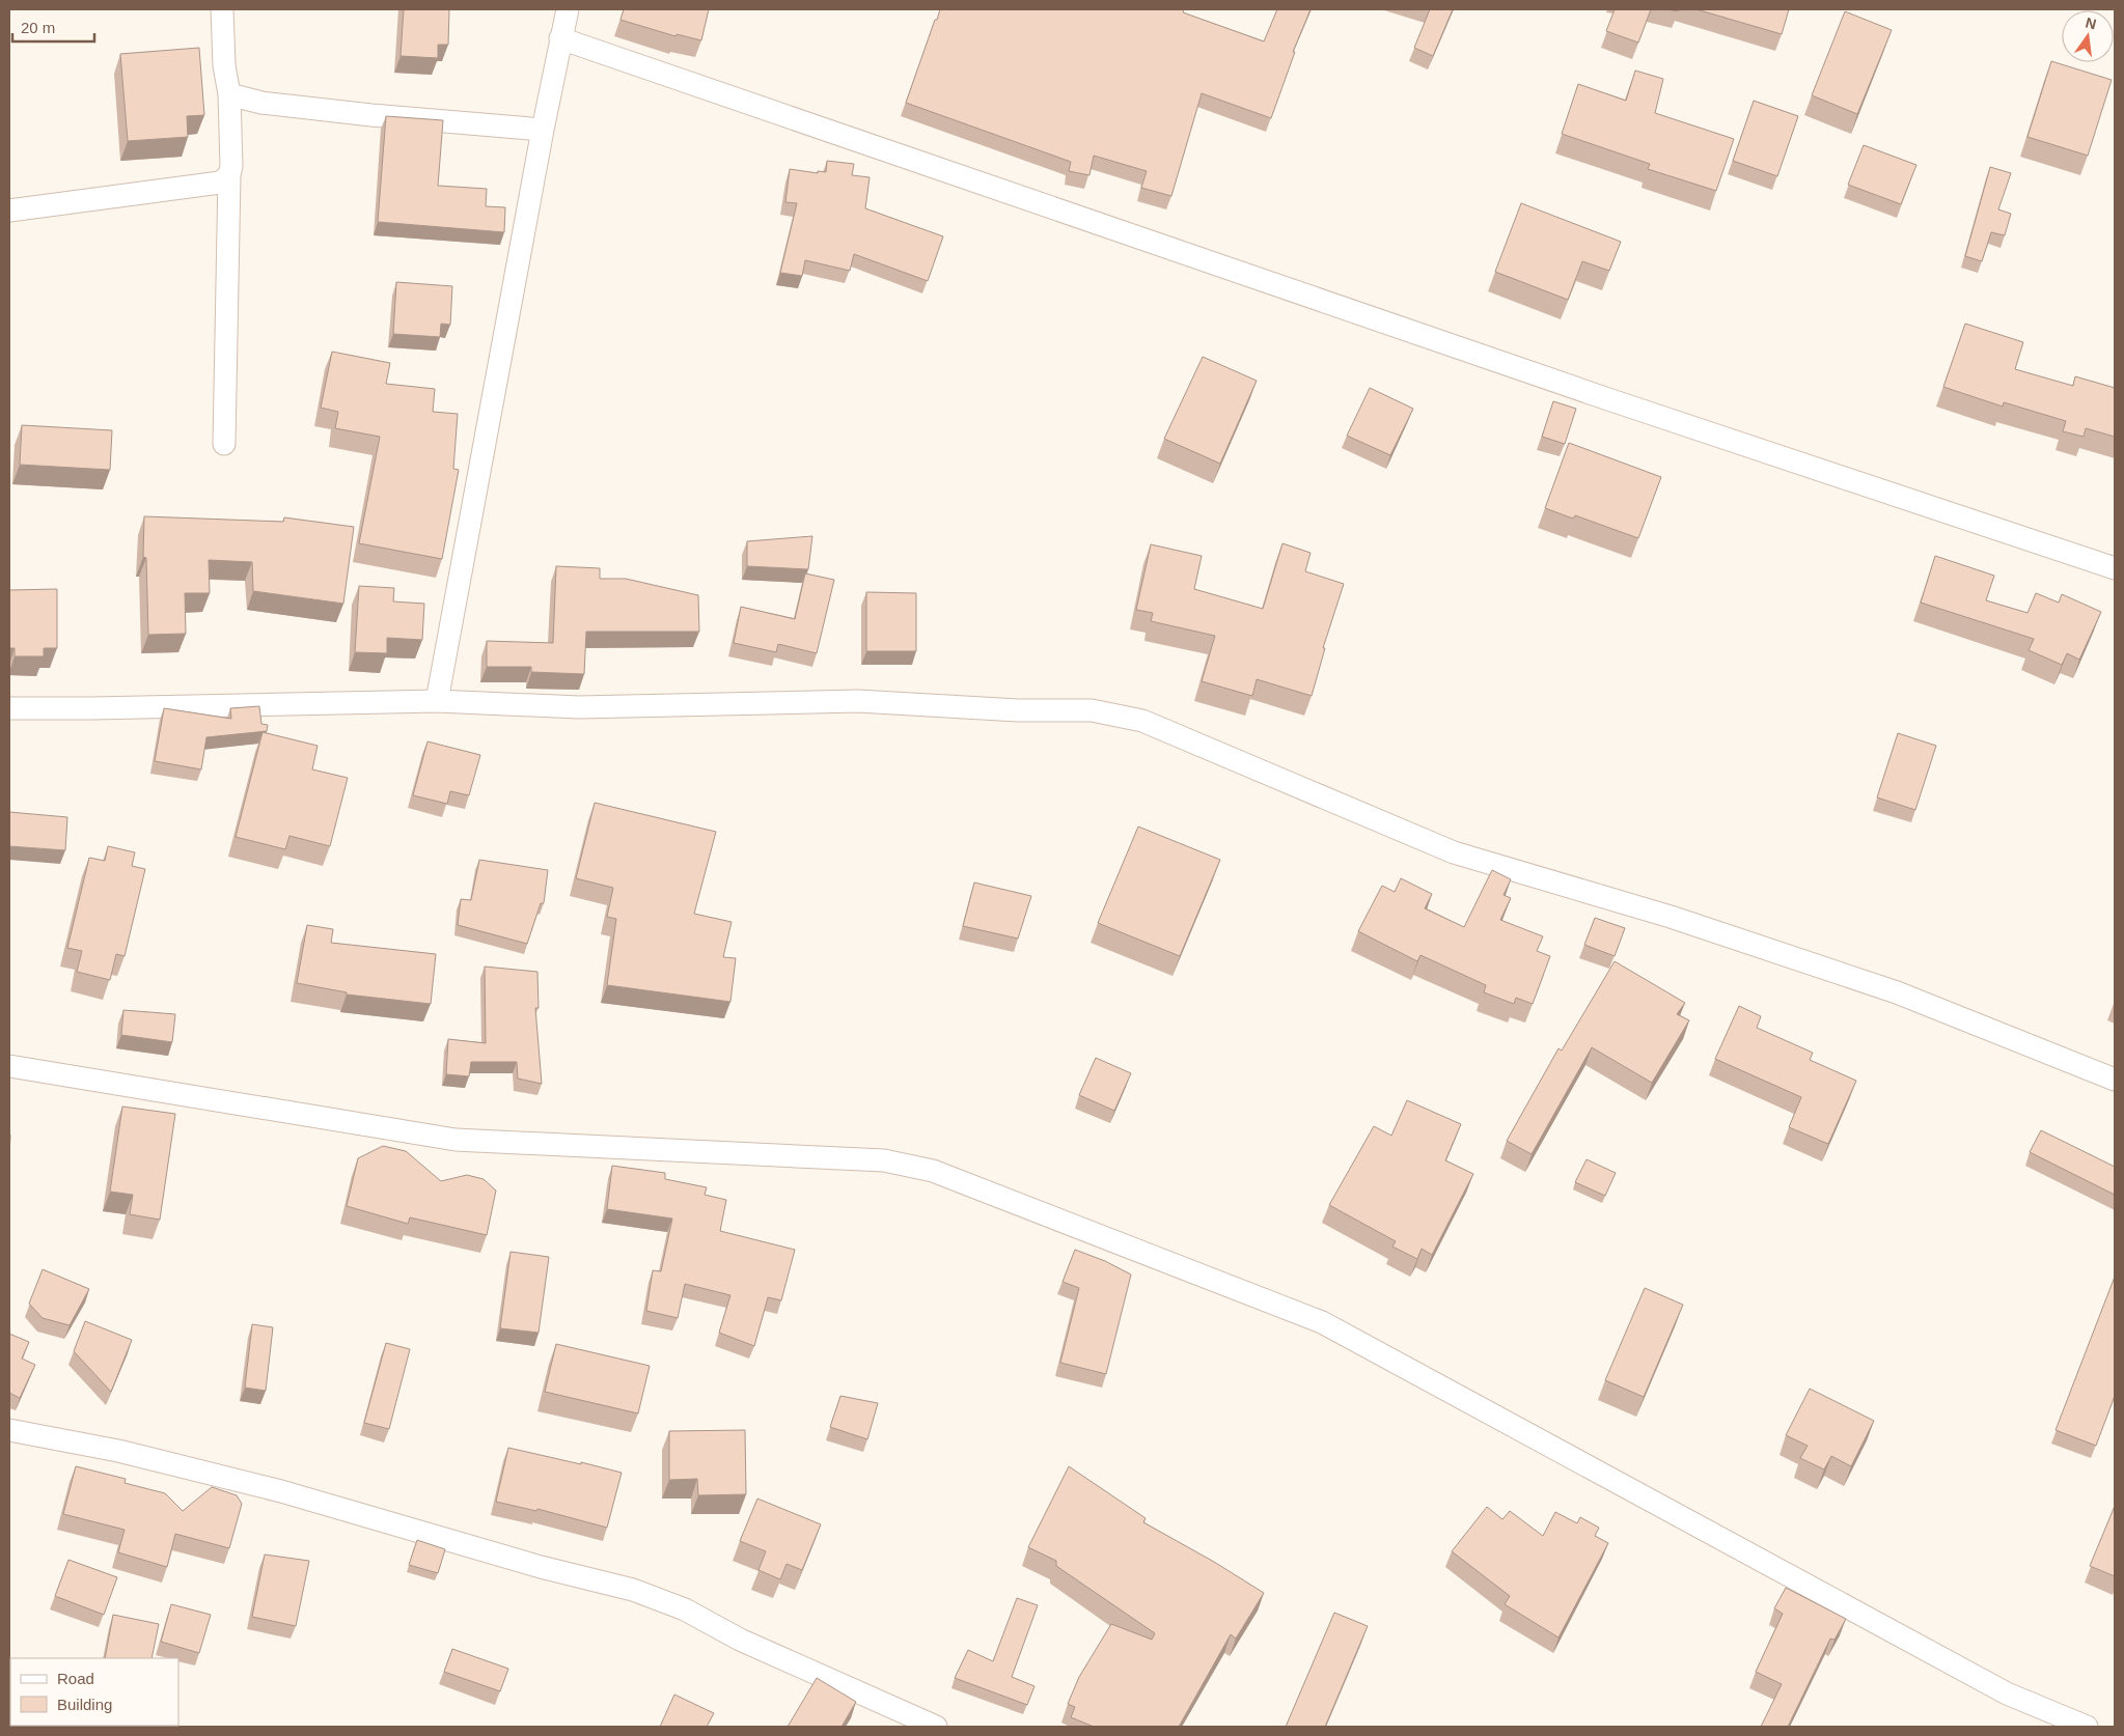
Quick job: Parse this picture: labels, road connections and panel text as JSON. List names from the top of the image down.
{
  "legend": ["Road", "Building"],
  "scale_bar": "20 m",
  "north": "top"
}
